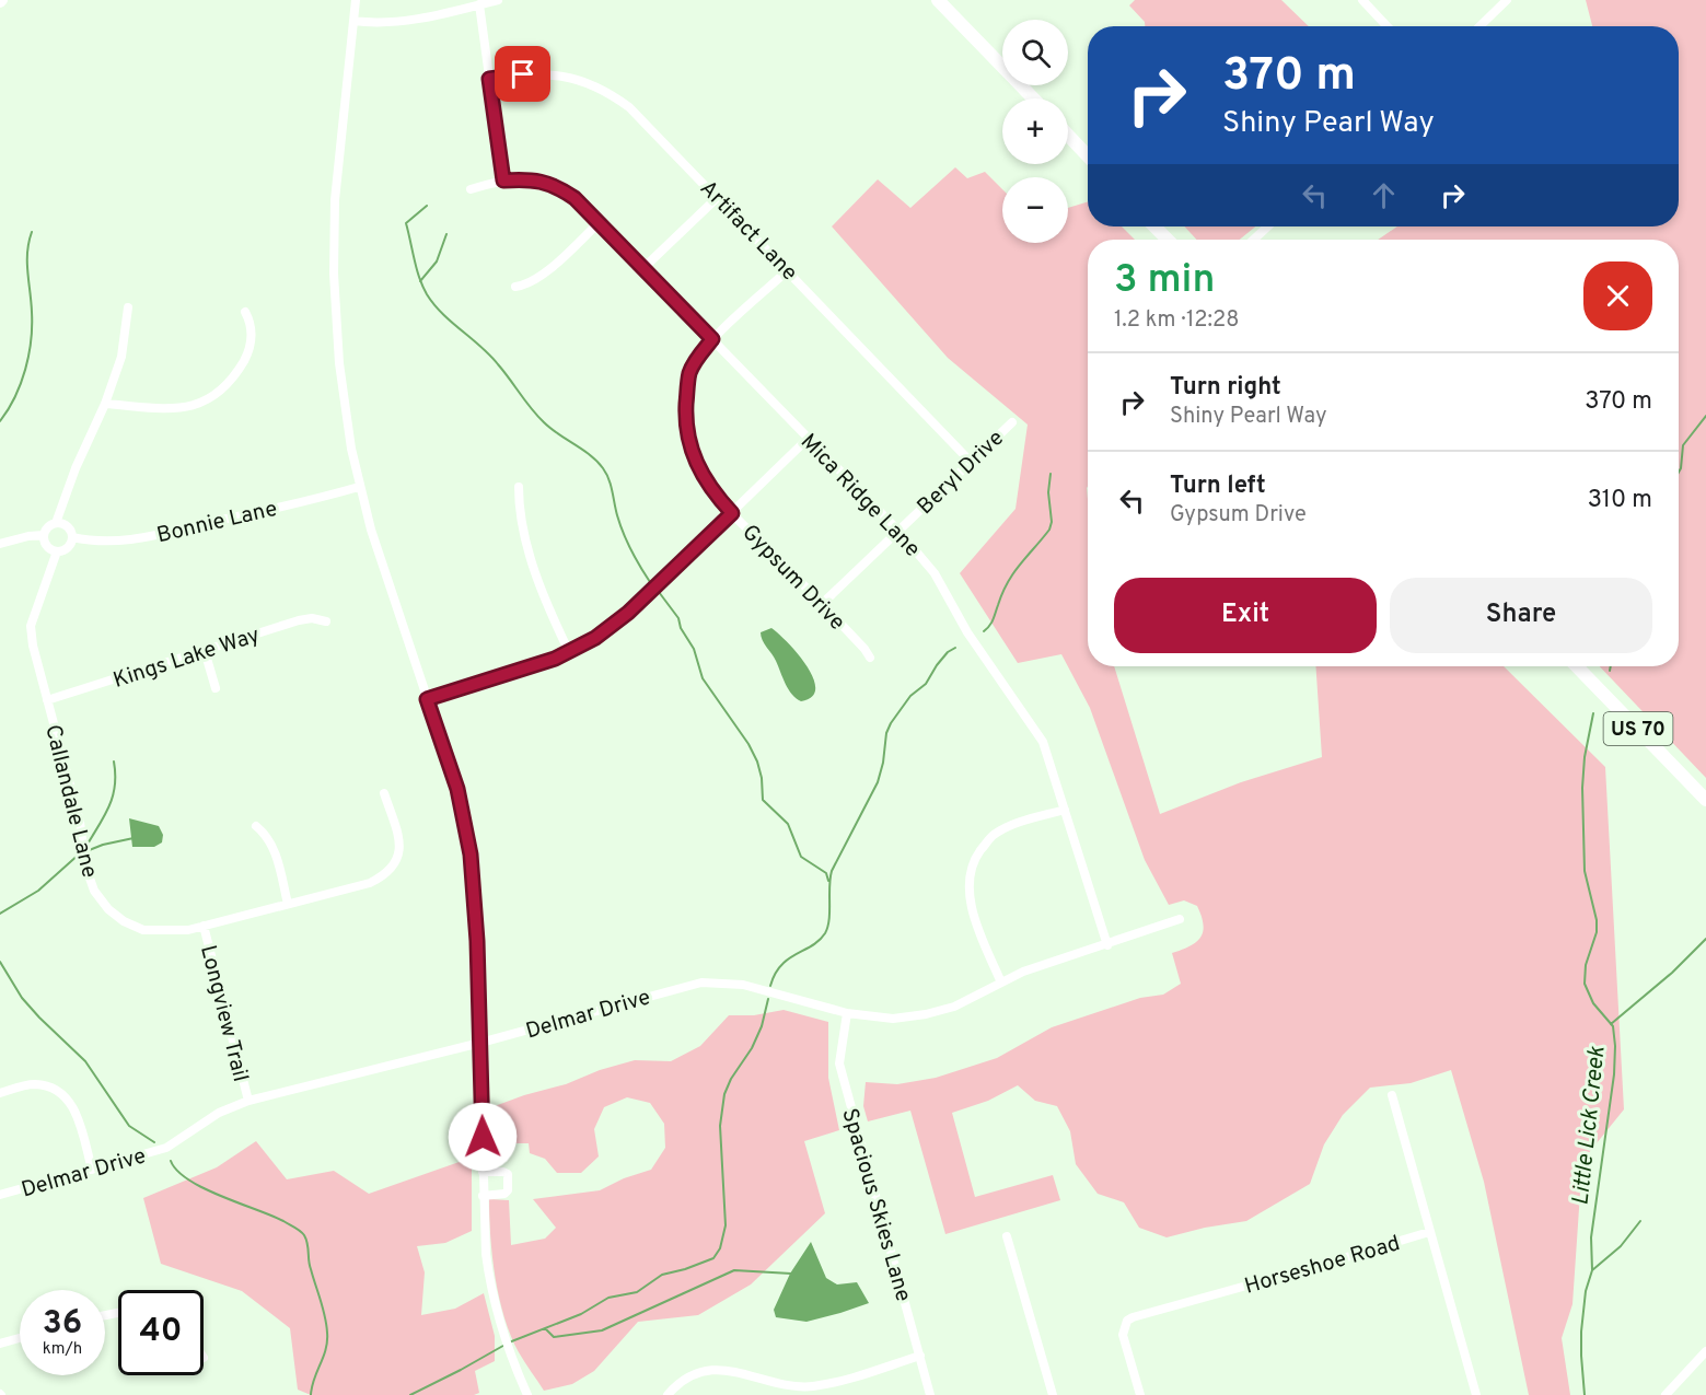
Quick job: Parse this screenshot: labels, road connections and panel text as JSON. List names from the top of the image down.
{
  "streets": {
    "highway": ["US 70"],
    "street": [
      "Artifact Lane",
      "Beryl Drive",
      "Mica Ridge Lane",
      "Bonnie Lane",
      "Gypsum Drive",
      "Kings Lake Way",
      "Callandale Lane",
      "Longview Trail",
      "Delmar Drive",
      "Spacious Skies Lane",
      "Horseshoe Road"
    ]
  },
  "crossings": [
    ["Artifact Lane", "Beryl Drive"],
    ["Artifact Lane", "Gypsum Drive"],
    ["Beryl Drive", "Mica Ridge Lane"],
    ["Beryl Drive", "Gypsum Drive"],
    ["Mica Ridge Lane", "Gypsum Drive"],
    ["Mica Ridge Lane", "Delmar Drive"],
    ["Bonnie Lane", "Callandale Lane"],
    ["Kings Lake Way", "Callandale Lane"],
    ["Callandale Lane", "Longview Trail"],
    ["Longview Trail", "Delmar Drive"],
    ["Delmar Drive", "Spacious Skies Lane"]
  ],
  "water": ["Little Lick Creek"],
  "page": {
    "map_buttons": ["+", "−"],
    "turn": ["370 m", "Shiny Pearl Way"],
    "heading": ["3 min", "1.2 km · 12:28"],
    "list": [
      {
        "name": "Turn right",
        "note": "Shiny Pearl Way",
        "value": "370 m"
      },
      {
        "name": "Turn left",
        "note": "Gypsum Drive",
        "value": "310 m"
      }
    ],
    "buttons": ["Exit", "Share"],
    "speed": "36 km/h",
    "limit": "40"
  }
}
